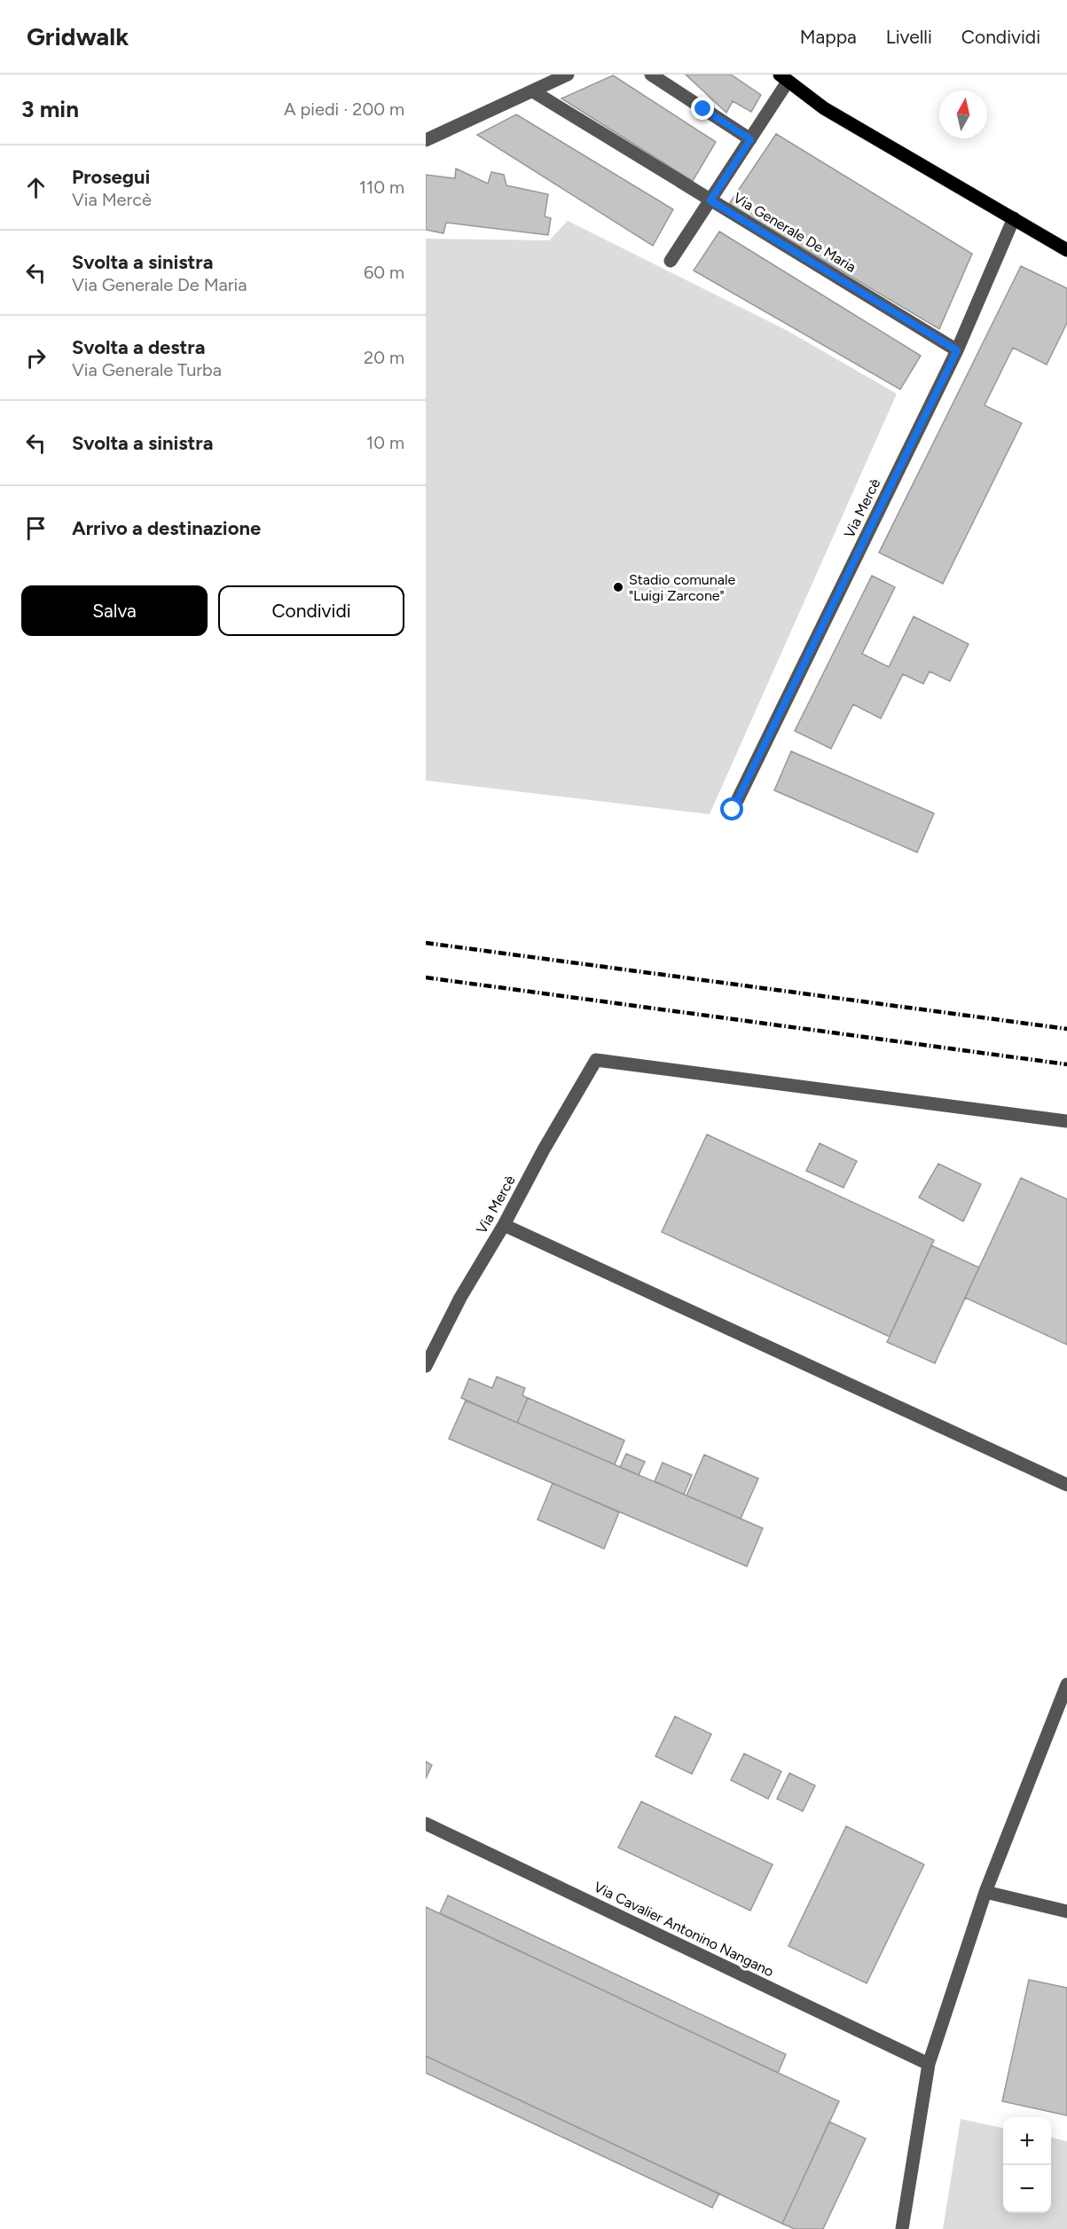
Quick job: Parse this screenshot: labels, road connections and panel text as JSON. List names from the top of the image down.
{
  "streets": {
    "street": ["Via Generale De Maria", "Via Mercè", "Via Cavalier Antonino Nangano"]
  },
  "crossings": [
    ["Via Generale De Maria", "Via Mercè"]
  ],
  "places": ["Stadio comunale \"Luigi Zarcone\""],
  "north": "top",
  "page": {
    "header": "Gridwalk",
    "nav": ["Mappa", "Livelli", "Condividi"],
    "heading": ["3 min", "A piedi · 200 m"],
    "list": [
      ["Prosegui", "Via Mercè", "110 m"],
      ["Svolta a sinistra", "Via Generale De Maria", "60 m"],
      ["Svolta a destra", "Via Generale Turba", "20 m"],
      ["Svolta a sinistra", "10 m"],
      "Arrivo a destinazione"
    ],
    "buttons": ["Salva", "Condividi"],
    "map_buttons": ["+", "−"]
  }
}
